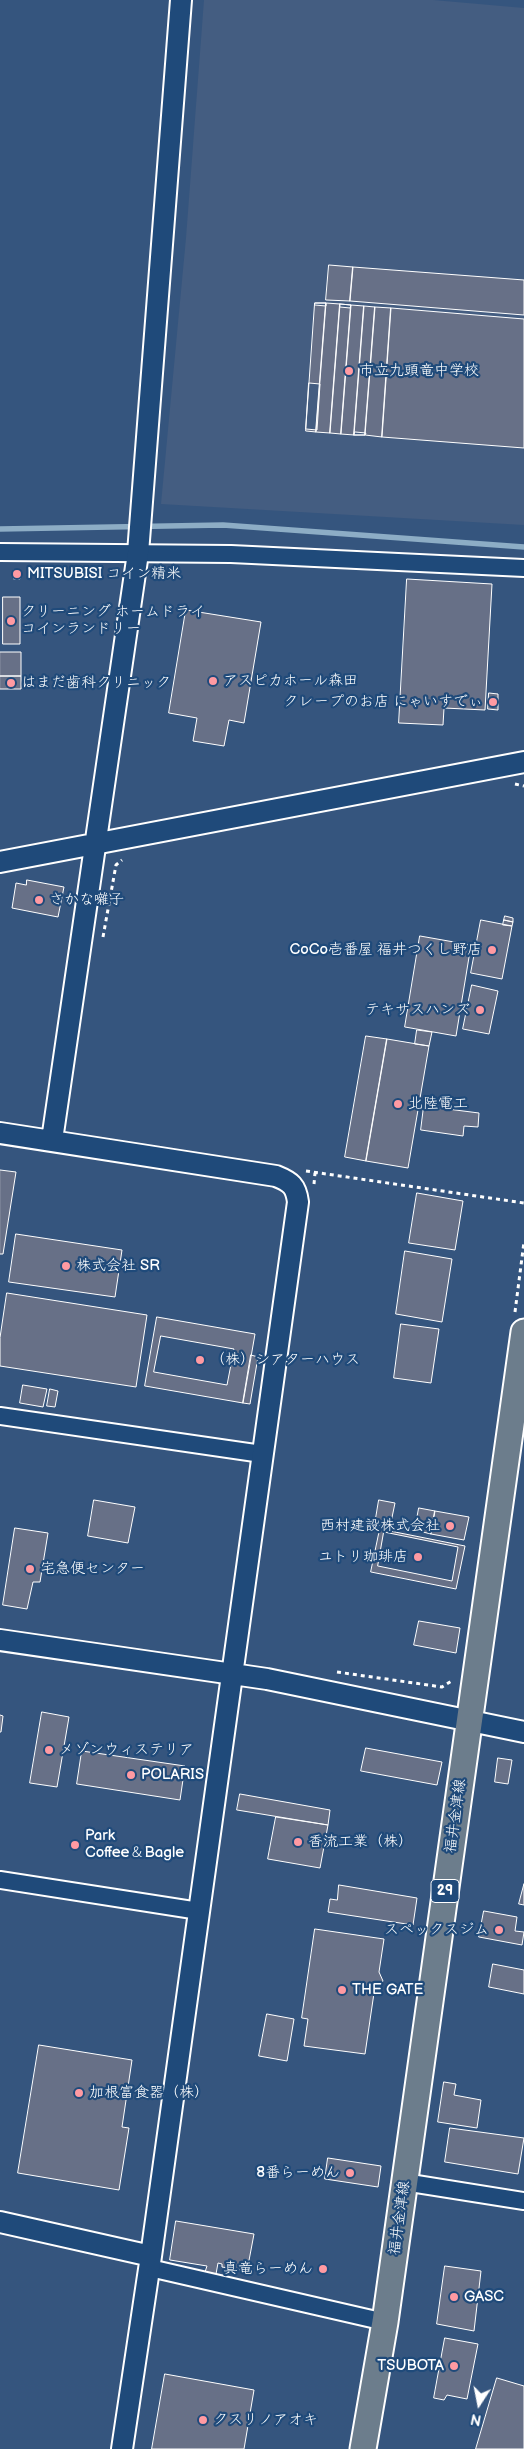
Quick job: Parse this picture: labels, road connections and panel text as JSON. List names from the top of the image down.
{
  "streets": {
    "main road": ["福井金津線", "29"]
  },
  "places": [
    "市立九頭竜中学校",
    "MITSUBISI コイン精米",
    "クリーニング ホームドライ コインランドリー",
    "アスピカホール森田",
    "はまだ歯科クリニック",
    "クレープのお店 にゃいすでぃ",
    "さかな囃子",
    "CoCo壱番屋 福井つくし野店",
    "テキサスハンズ",
    "北陸電工",
    "株式会社 SR",
    "（株）シアターハウス",
    "西村建設株式会社",
    "ユトリ珈琲店",
    "宅急便センター",
    "メゾンウィステリア",
    "POLARIS",
    "香流工業（株）",
    "Park Coffee＆Bagle",
    "スペックスジム",
    "THE GATE",
    "加根富食器（株）",
    "8番らーめん",
    "真竜らーめん",
    "GASC",
    "TSUBOTA",
    "クスリノアオキ"
  ],
  "north": "bottom"
}
